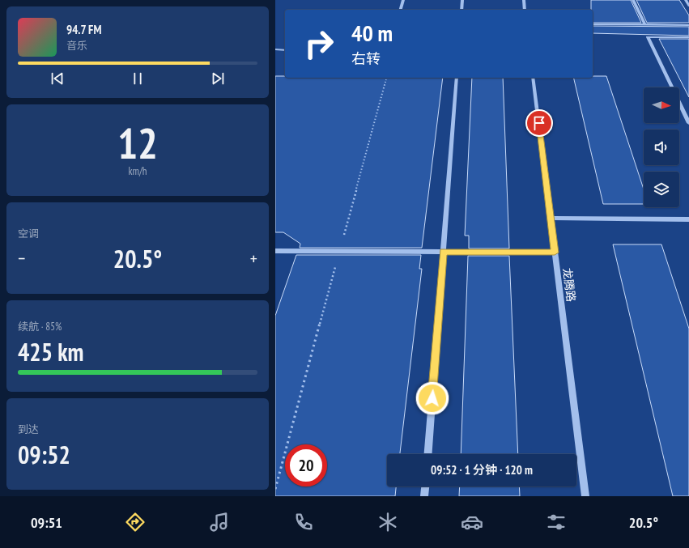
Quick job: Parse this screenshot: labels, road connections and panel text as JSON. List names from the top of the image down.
{
  "streets": {
    "street": ["龙腾路"]
  },
  "north": "right",
  "page": {
    "turn": ["40 m", "右转"],
    "song": ["94.7 FM", "音乐"],
    "tile": [
      ["12", "km/h"],
      "空调",
      ["续航 · 85%", "425 km"],
      ["到达", "09:52"]
    ],
    "heat": ["−", "20.5°", "+"],
    "limit": "20",
    "trip": "09:52 · 1 分钟 · 120 m",
    "tabs": ["09:51", "20.5°"]
  }
}
